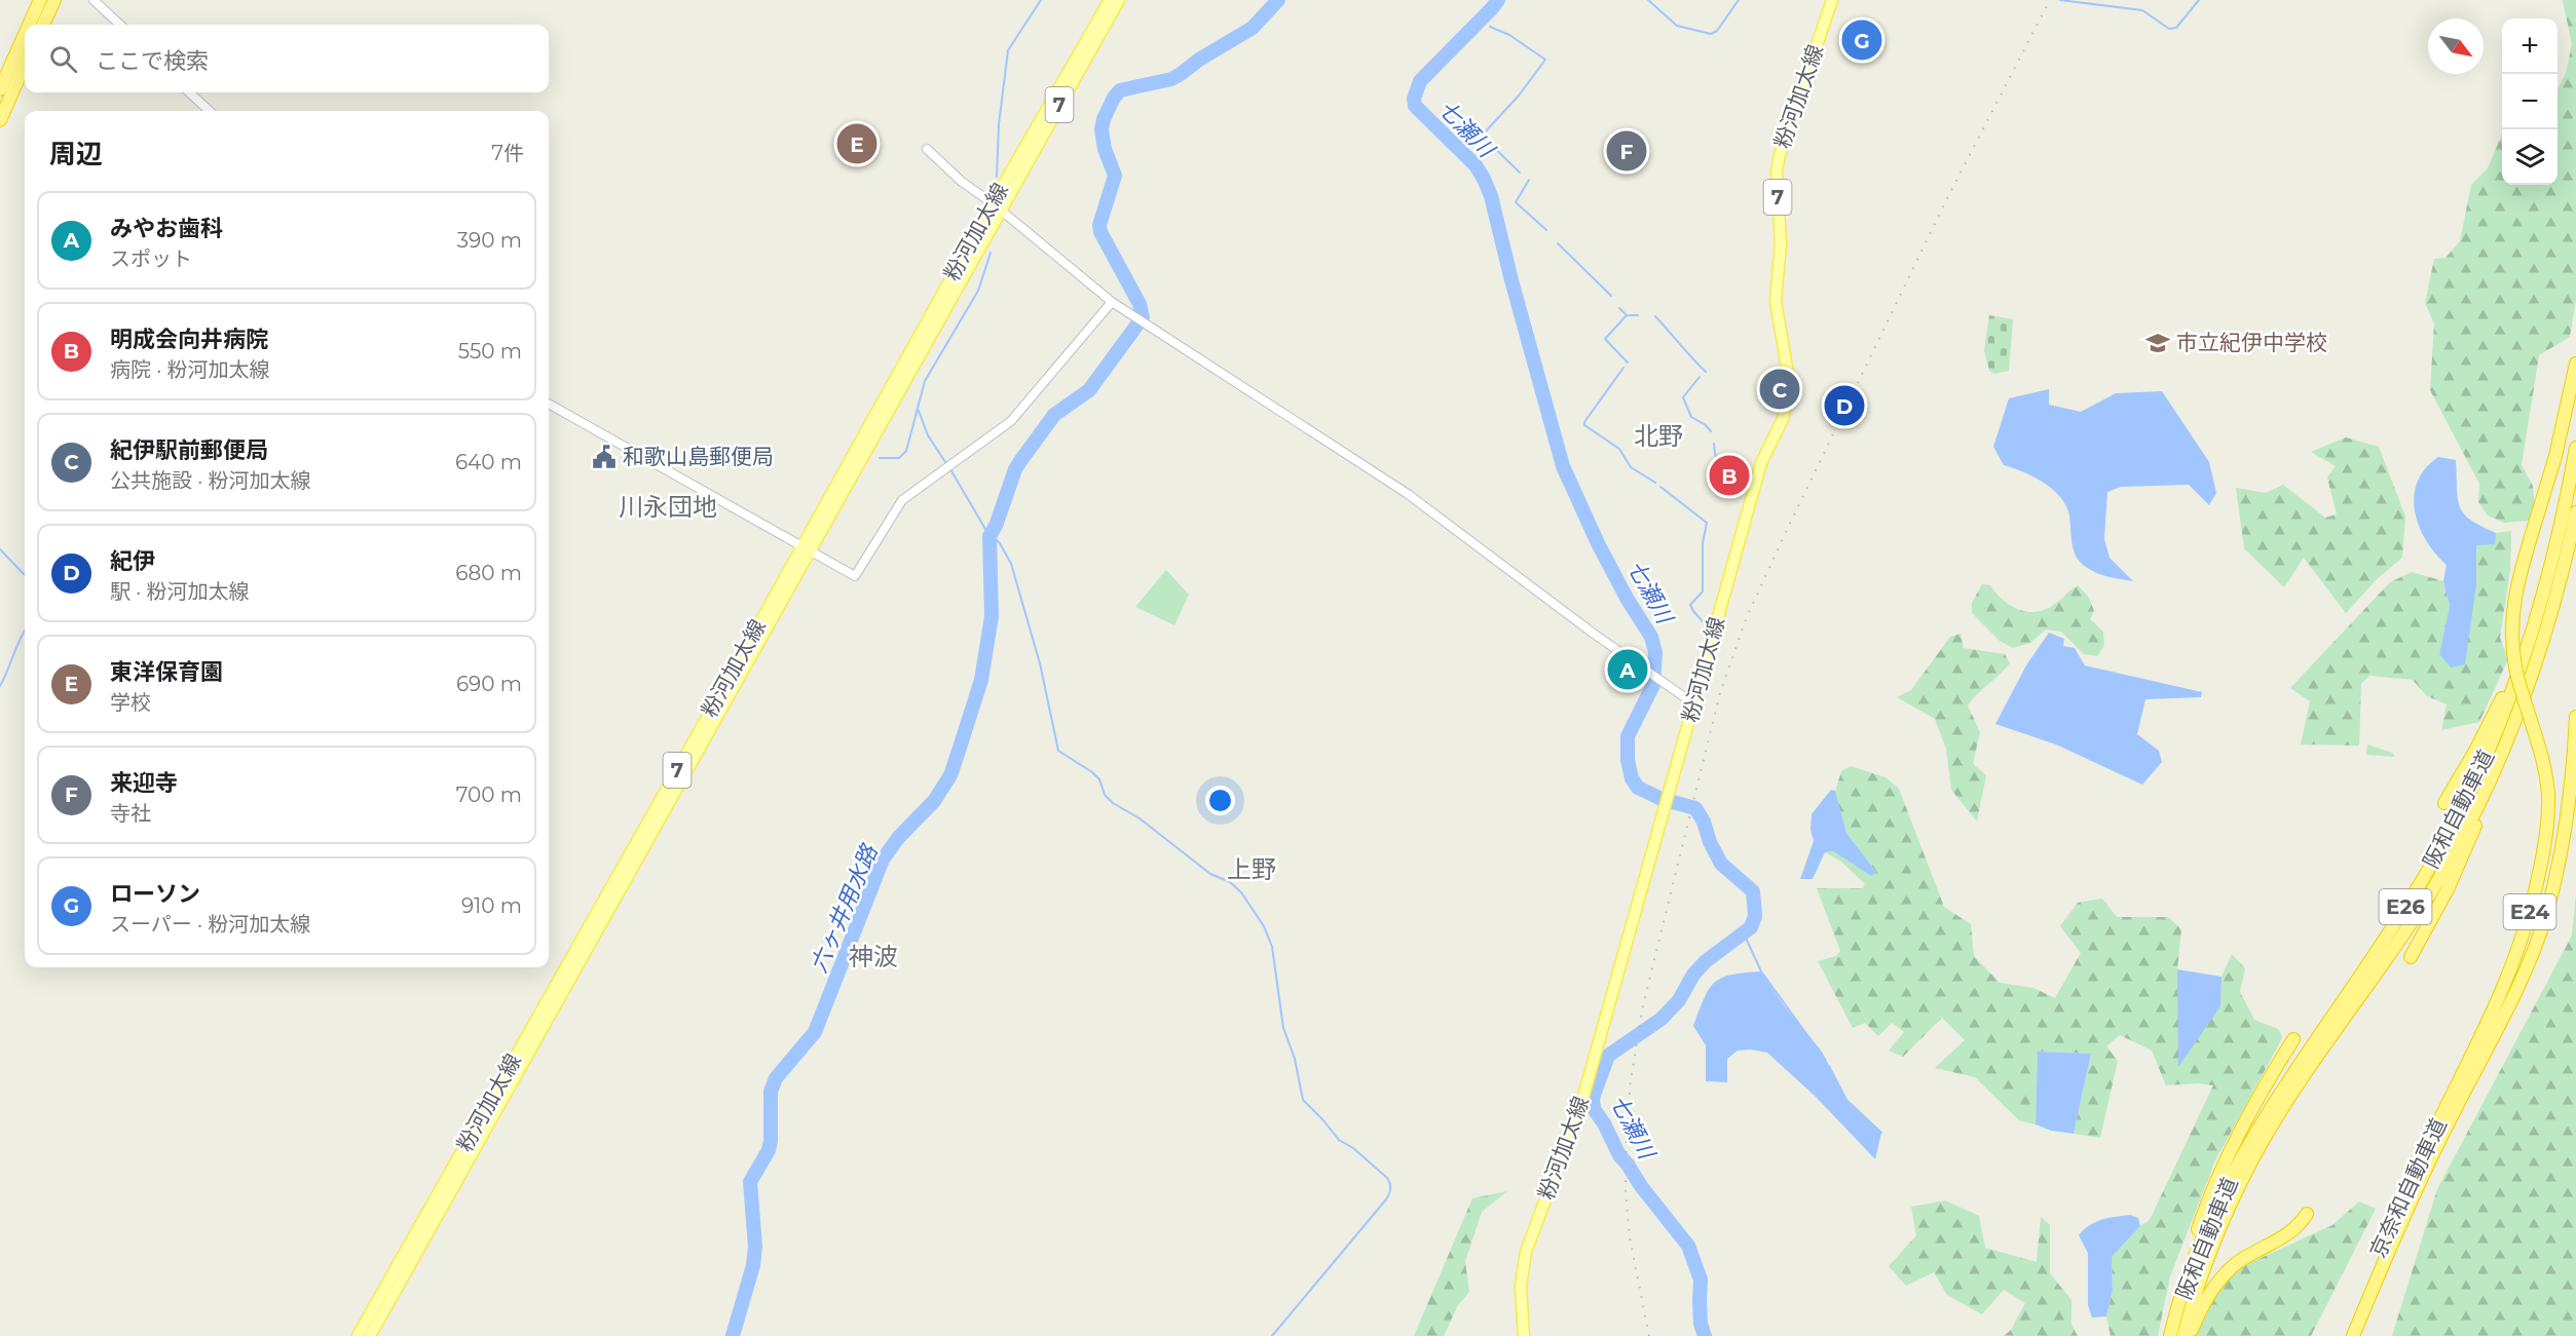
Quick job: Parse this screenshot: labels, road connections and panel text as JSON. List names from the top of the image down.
{
  "streets": {
    "highway": [
      "阪和自動車道",
      "E26",
      "E24",
      "京奈和自動車道"
    ],
    "main road": ["粉河加太線", "7"]
  },
  "crossings": [
    ["E24", "京奈和自動車道"]
  ],
  "districts": [
    "北野",
    "川永団地",
    "上野",
    "神波"
  ],
  "water": ["七瀬川", "六ヶ井用水路"],
  "places": {
    "school or university": ["市立紀伊中学校"],
    "public building": ["和歌山島郵便局"]
  },
  "north": "bottom right",
  "page": {
    "pins": [
      "G",
      "E",
      "F",
      "C",
      "D",
      "B",
      "A"
    ],
    "map_buttons": ["+", "−"],
    "search": "ここで検索",
    "heading": ["周辺", "7件"],
    "list": [
      {
        "mark": "A",
        "name": "みやお歯科",
        "note": "スポット",
        "value": "390 m"
      },
      {
        "mark": "B",
        "name": "明成会向井病院",
        "note": "病院 · 粉河加太線",
        "value": "550 m"
      },
      {
        "mark": "C",
        "name": "紀伊駅前郵便局",
        "note": "公共施設 · 粉河加太線",
        "value": "640 m"
      },
      {
        "mark": "D",
        "name": "紀伊",
        "note": "駅 · 粉河加太線",
        "value": "680 m"
      },
      {
        "mark": "E",
        "name": "東洋保育園",
        "note": "学校",
        "value": "690 m"
      },
      {
        "mark": "F",
        "name": "来迎寺",
        "note": "寺社",
        "value": "700 m"
      },
      {
        "mark": "G",
        "name": "ローソン",
        "note": "スーパー · 粉河加太線",
        "value": "910 m"
      }
    ]
  }
}
